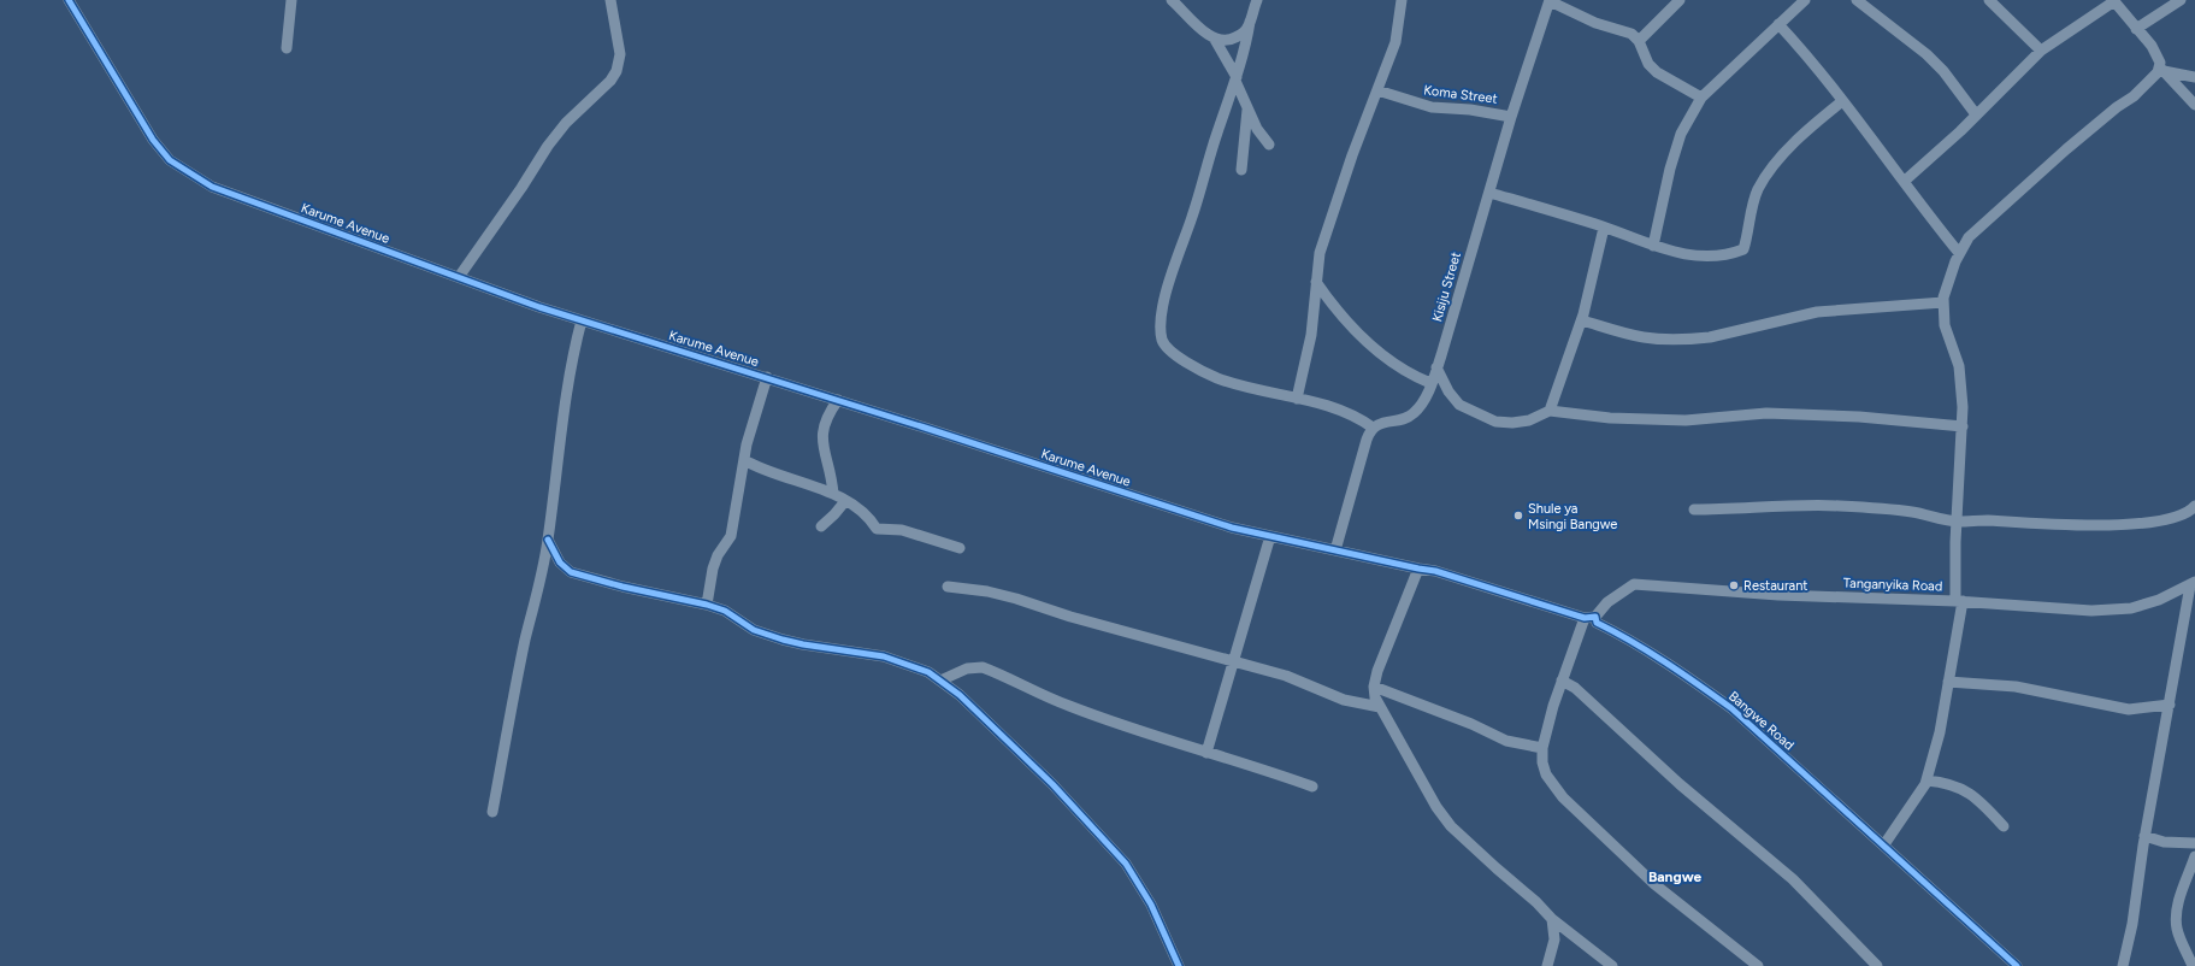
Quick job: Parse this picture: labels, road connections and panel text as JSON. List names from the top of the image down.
{
  "streets": {
    "street": [
      "Koma Street",
      "Karume Avenue",
      "Kisiju Street",
      "Tanganyika Road",
      "Bangwe Road"
    ]
  },
  "crossings": [
    ["Koma Street", "Kisiju Street"],
    ["Tanganyika Road", "Bangwe Road"]
  ],
  "districts": ["Bangwe"],
  "places": ["Shule ya Msingi Bangwe", "Restaurant"]
}
